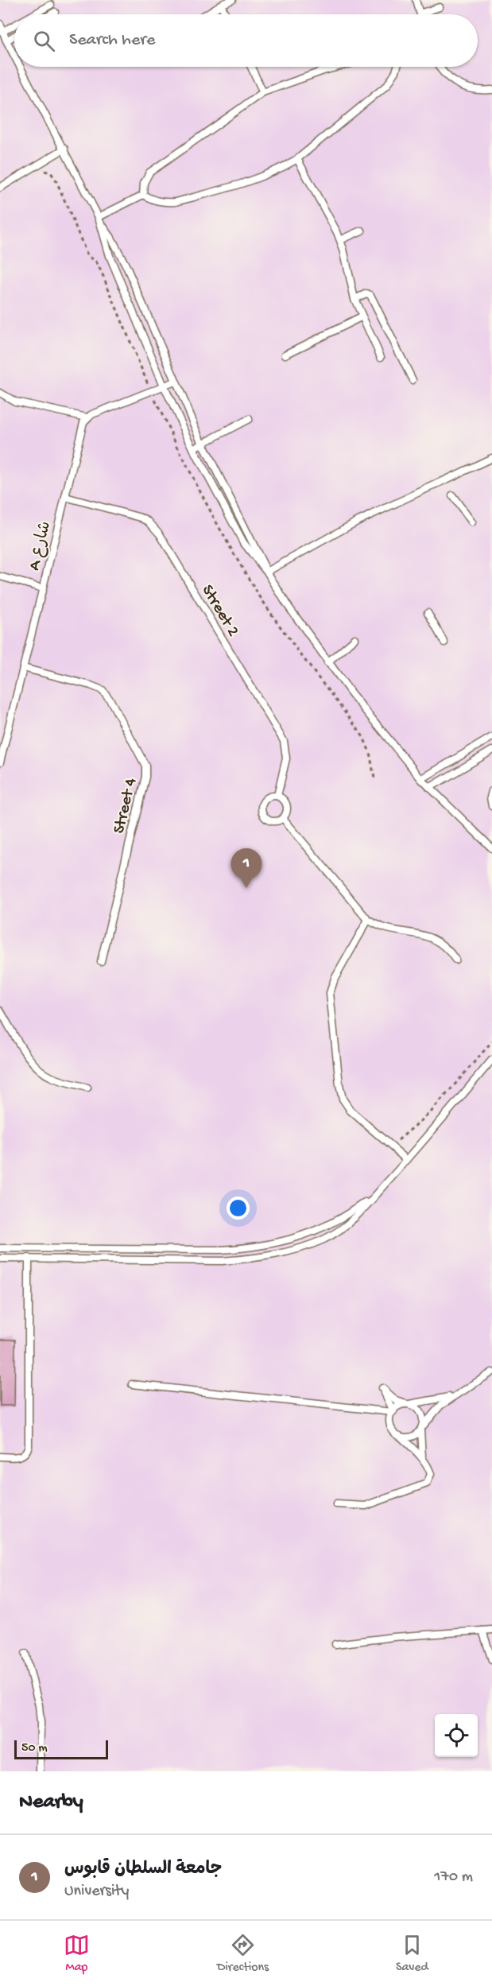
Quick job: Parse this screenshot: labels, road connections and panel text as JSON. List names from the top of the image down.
{
  "streets": {
    "lane": ["A شارع", "Street 2", "Street 4"]
  },
  "crossings": [
    ["A شارع", "Street 2"],
    ["A شارع", "Street 4"]
  ],
  "scale_bar": "50 m",
  "page": {
    "search": "Search here",
    "pins": "1",
    "scale": "50 m",
    "heading": "Nearby",
    "list": [
      {
        "mark": "1",
        "name": "جامعة السلطان قابوس",
        "note": "University",
        "value": "170 m"
      }
    ],
    "nav": ["Map", "Directions", "Saved"]
  }
}
